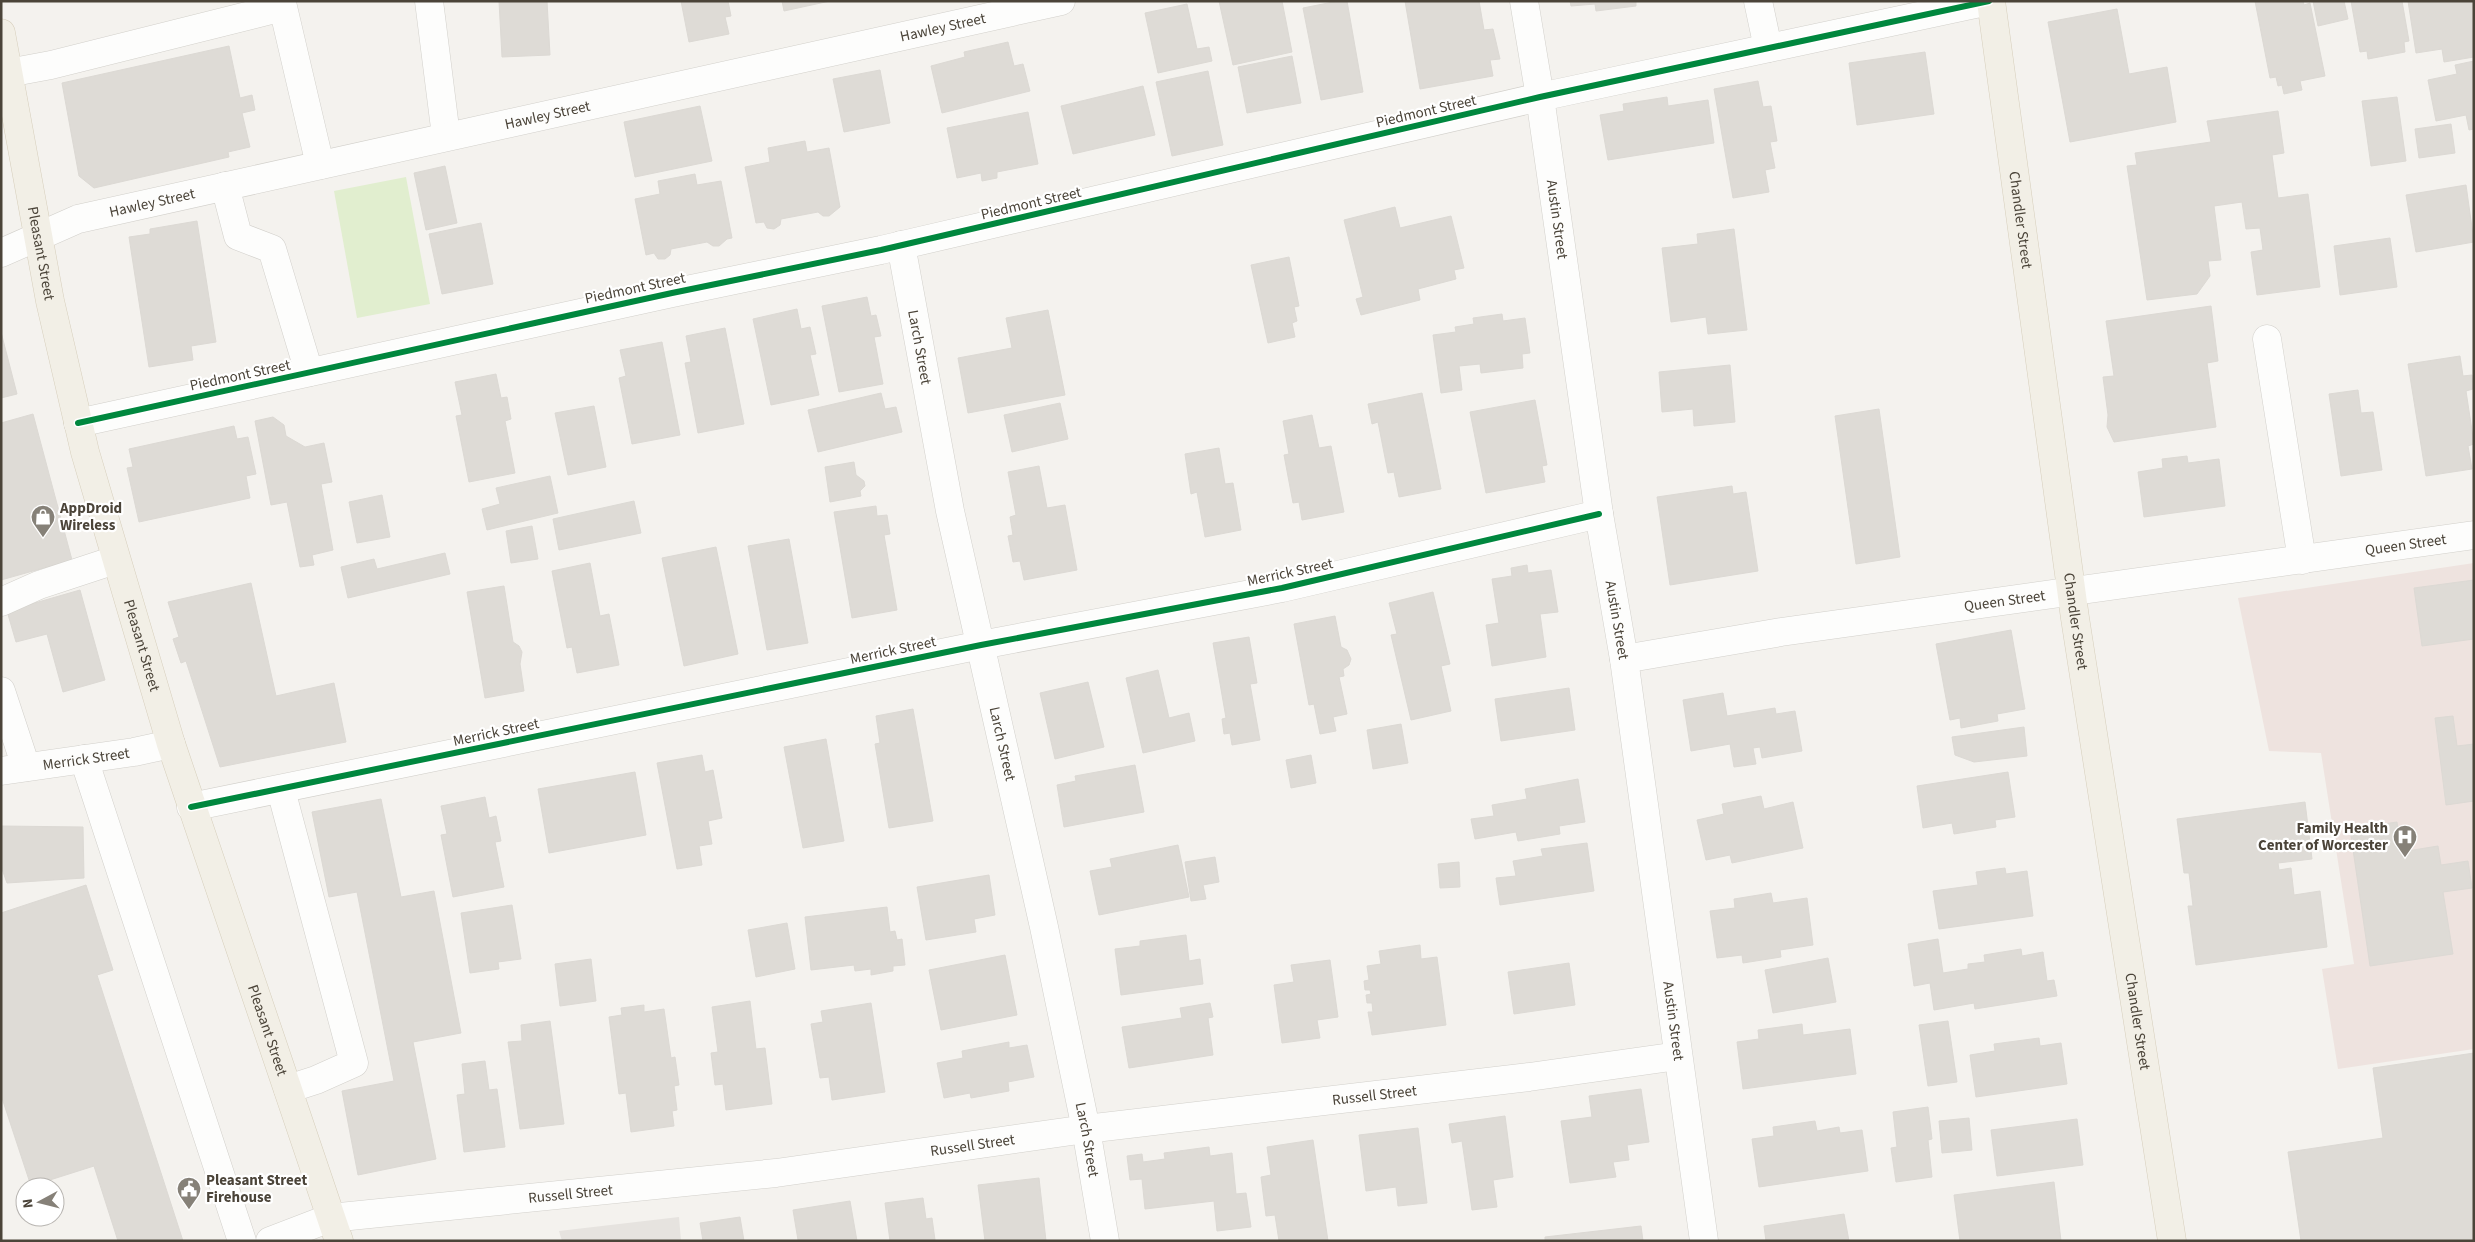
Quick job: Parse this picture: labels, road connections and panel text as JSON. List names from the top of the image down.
{
  "streets": {
    "main road": ["Chandler Street", "Pleasant Street"],
    "street": [
      "Hawley Street",
      "Piedmont Street",
      "Austin Street",
      "Larch Street",
      "Queen Street",
      "Merrick Street",
      "Russell Street"
    ]
  },
  "crossings": [
    ["Hawley Street", "Pleasant Street"],
    ["Piedmont Street", "Austin Street"],
    ["Piedmont Street", "Chandler Street"],
    ["Piedmont Street", "Pleasant Street"],
    ["Piedmont Street", "Larch Street"],
    ["Austin Street", "Queen Street"],
    ["Austin Street", "Merrick Street"],
    ["Austin Street", "Russell Street"],
    ["Chandler Street", "Queen Street"],
    ["Pleasant Street", "Merrick Street"],
    ["Pleasant Street", "Russell Street"],
    ["Larch Street", "Merrick Street"],
    ["Larch Street", "Russell Street"]
  ],
  "places": {
    "shop": ["AppDroid Wireless"],
    "hospital": ["Family Health Center of Worcester"],
    "public building": ["Pleasant Street Firehouse"]
  },
  "north": "left"
}
